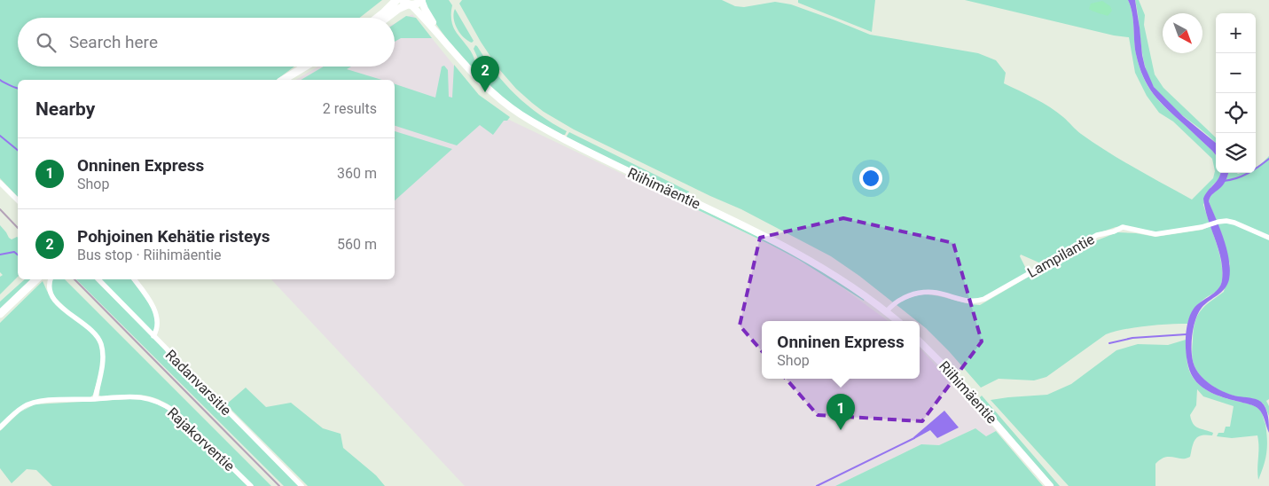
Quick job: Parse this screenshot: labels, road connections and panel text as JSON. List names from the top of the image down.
{
  "streets": {
    "street": [
      "Riihimäentie",
      "Lampilantie",
      "Radanvarsitie",
      "Rajakorventie"
    ]
  },
  "crossings": [
    ["Riihimäentie", "Lampilantie"]
  ],
  "north": "bottom right",
  "page": {
    "map_buttons": ["+", "−"],
    "search": "Search here",
    "pins": ["2", "1"],
    "heading": ["Nearby", "2 results"],
    "list": [
      {
        "mark": "1",
        "name": "Onninen Express",
        "note": "Shop",
        "value": "360 m"
      },
      {
        "mark": "2",
        "name": "Pohjoinen Kehätie risteys",
        "note": "Bus stop · Riihimäentie",
        "value": "560 m"
      }
    ],
    "popup": ["Onninen Express", "Shop"]
  }
}
